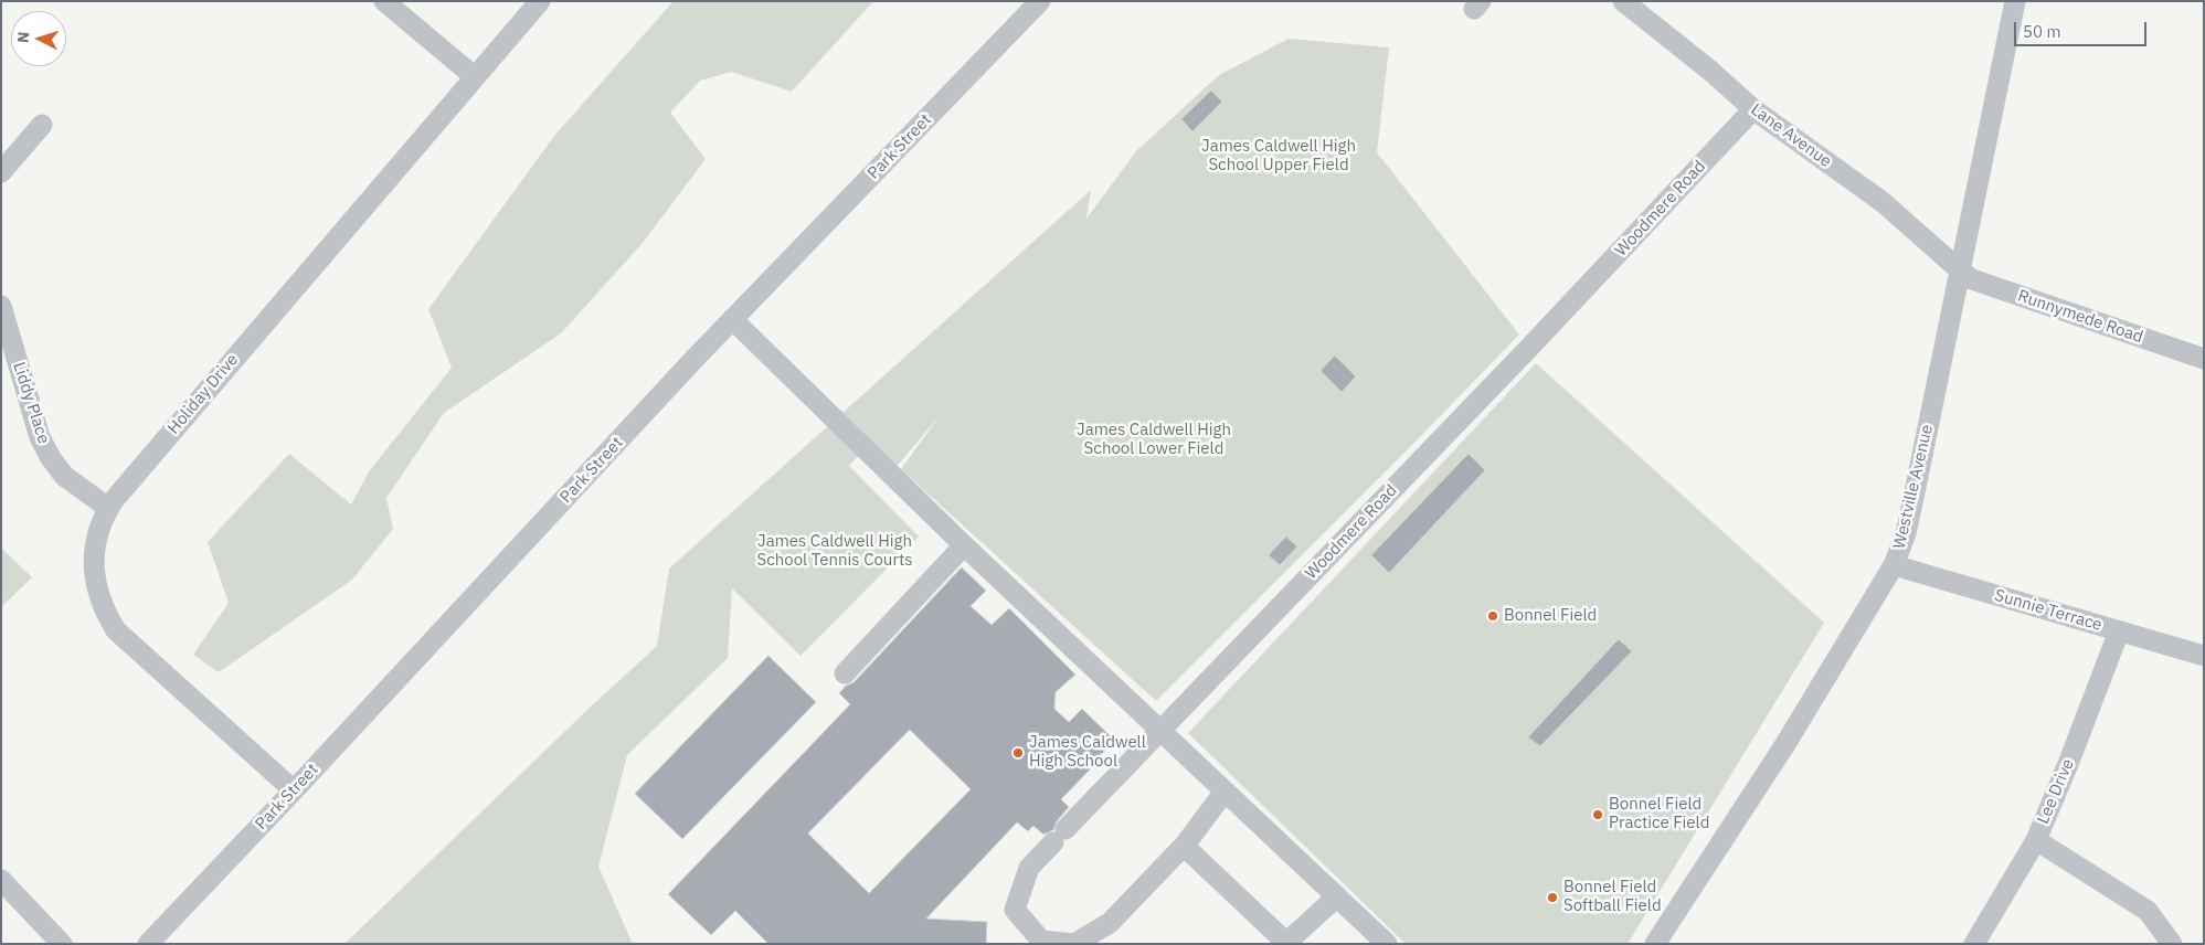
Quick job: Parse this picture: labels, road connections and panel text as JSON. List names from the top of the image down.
{
  "streets": {
    "street": [
      "Lane Avenue",
      "Park Street",
      "Woodmere Road",
      "Runnymede Road",
      "Holiday Drive",
      "Liddy Place",
      "Westville Avenue",
      "Sunnie Terrace",
      "Lee Drive"
    ]
  },
  "crossings": [
    ["Lane Avenue", "Woodmere Road"],
    ["Lane Avenue", "Runnymede Road"],
    ["Lane Avenue", "Westville Avenue"],
    ["Park Street", "Holiday Drive"],
    ["Runnymede Road", "Westville Avenue"],
    ["Holiday Drive", "Liddy Place"],
    ["Westville Avenue", "Sunnie Terrace"],
    ["Sunnie Terrace", "Lee Drive"]
  ],
  "parks": ["James Caldwell High School Upper Field", "James Caldwell High School Lower Field", "James Caldwell High School Tennis Courts"],
  "places": [
    "Bonnel Field",
    "James Caldwell High School",
    "Bonnel Field Practice Field",
    "Bonnel Field Softball Field"
  ],
  "scale_bar": "50 m",
  "north": "left"
}
